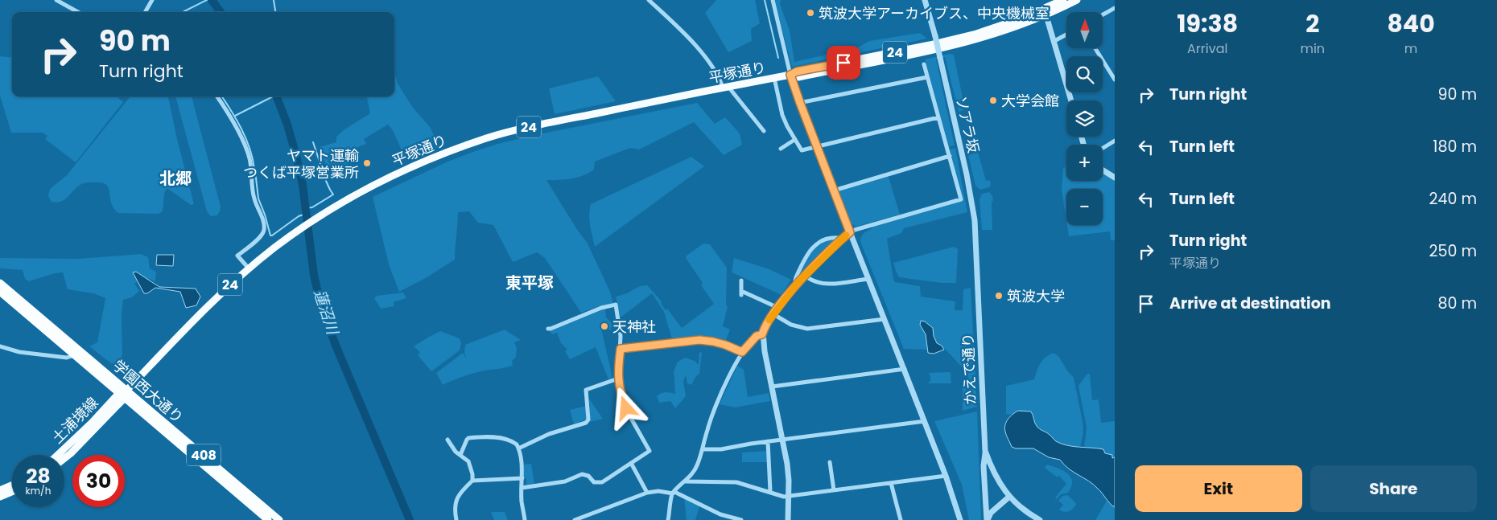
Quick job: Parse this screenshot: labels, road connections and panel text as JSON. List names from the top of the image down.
{
  "streets": {
    "highway": ["学園西大通り", "408"],
    "main road": ["24", "平塚通り", "土浦境線"],
    "street": ["ソアラ坂", "かえで通り"]
  },
  "crossings": [
    ["平塚通り", "学園西大通り"],
    ["平塚通り", "土浦境線"],
    ["ソアラ坂", "かえで通り"],
    ["学園西大通り", "土浦境線"]
  ],
  "districts": ["北郷", "東平塚"],
  "water": ["蓮沼川"],
  "places": [
    "筑波大学アーカイブス、中央機械室",
    "大学会館",
    "ヤマト運輸 つくば平塚営業所",
    "筑波大学",
    "天神社"
  ],
  "north": "top",
  "page": {
    "eta": [
      "19:38",
      "Arrival",
      "2",
      "min",
      "840",
      "m"
    ],
    "map_buttons": ["+", "−"],
    "turn": ["90 m", "Turn right"],
    "list": [
      {
        "name": "Turn right",
        "value": "90 m"
      },
      {
        "name": "Turn left",
        "value": "180 m"
      },
      {
        "name": "Turn left",
        "value": "240 m"
      },
      {
        "name": "Turn right",
        "note": "平塚通り",
        "value": "250 m"
      },
      {
        "name": "Arrive at destination",
        "value": "80 m"
      }
    ],
    "speed": "28 km/h",
    "limit": "30",
    "buttons": ["Exit", "Share"]
  }
}
